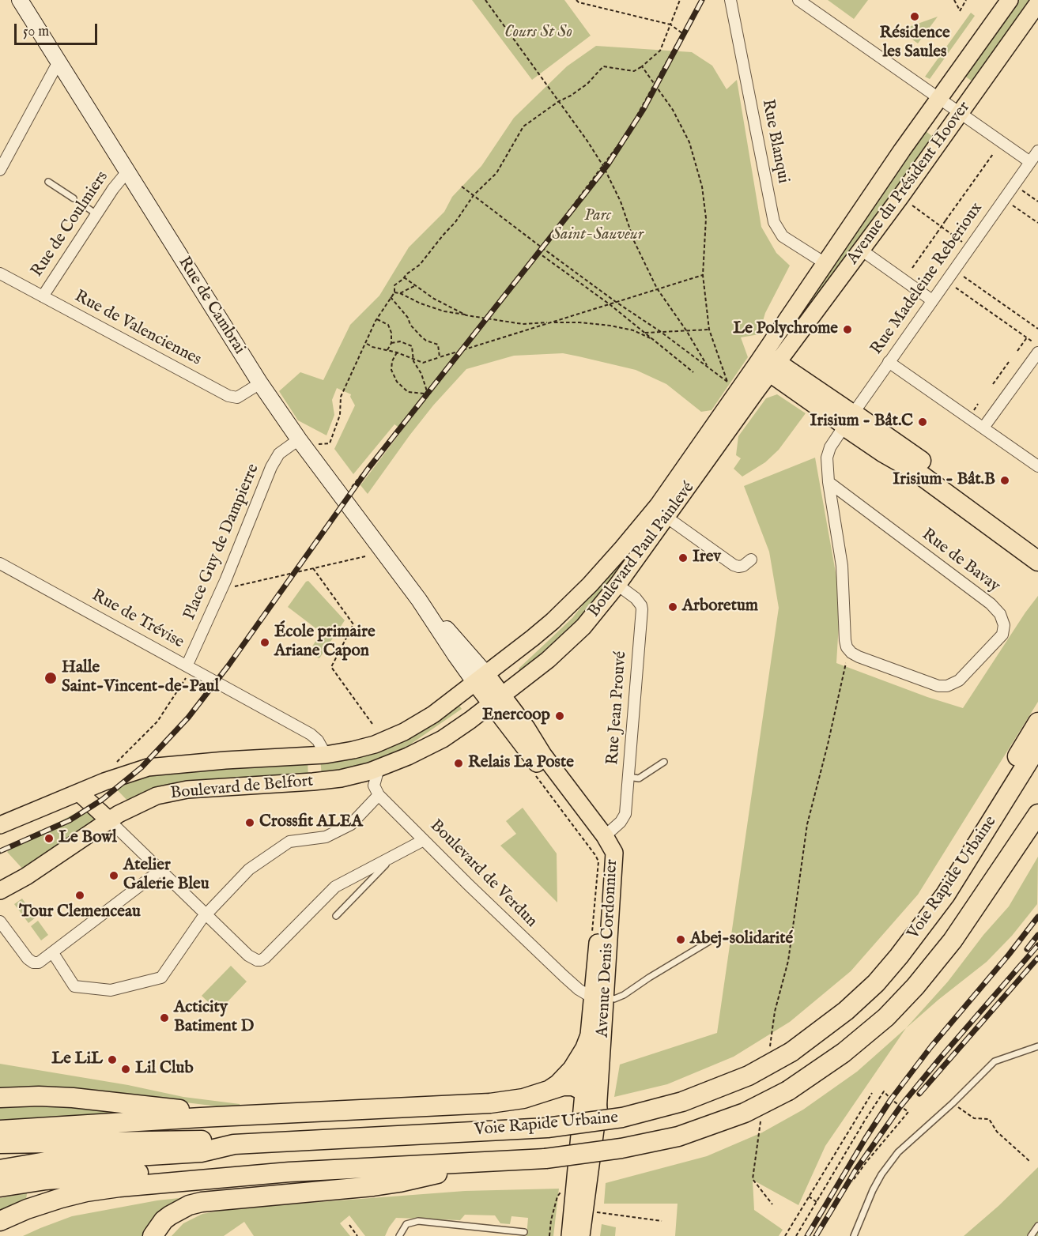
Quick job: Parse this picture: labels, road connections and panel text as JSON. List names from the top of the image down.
{
  "streets": {
    "highway": ["Voie Rapide Urbaine"],
    "main road": [
      "Avenue du Président Hoover",
      "Rue de Cambrai",
      "Boulevard Paul Painlevé",
      "Boulevard de Belfort",
      "Avenue Denis Cordonnier"
    ],
    "street": [
      "Rue Blanqui",
      "Rue de Coulmiers",
      "Rue Madeleine Reberioux",
      "Rue de Valenciennes",
      "Place Guy de Dampierre",
      "Rue de Bavay",
      "Rue de Trévise",
      "Rue Jean Prouvé",
      "Boulevard de Verdun"
    ]
  },
  "crossings": [
    ["Rue Blanqui", "Avenue du Président Hoover"],
    ["Avenue du Président Hoover", "Boulevard Paul Painlevé"],
    ["Rue de Coulmiers", "Rue de Cambrai"],
    ["Rue de Coulmiers", "Rue de Valenciennes"],
    ["Rue de Cambrai", "Rue de Valenciennes"],
    ["Rue de Cambrai", "Place Guy de Dampierre"],
    ["Rue de Cambrai", "Boulevard Paul Painlevé"],
    ["Rue de Cambrai", "Boulevard de Belfort"],
    ["Rue de Cambrai", "Avenue Denis Cordonnier"],
    ["Place Guy de Dampierre", "Rue de Trévise"],
    ["Boulevard Paul Painlevé", "Rue Jean Prouvé"],
    ["Boulevard Paul Painlevé", "Boulevard de Belfort"],
    ["Boulevard Paul Painlevé", "Avenue Denis Cordonnier"],
    ["Rue de Trévise", "Boulevard de Belfort"],
    ["Rue Jean Prouvé", "Avenue Denis Cordonnier"],
    ["Boulevard de Belfort", "Avenue Denis Cordonnier"],
    ["Boulevard de Verdun", "Avenue Denis Cordonnier"]
  ],
  "parks": ["Cours St So", "Parc Saint-Sauveur"],
  "places": [
    "Résidence les Saules",
    "Le Polychrome",
    "Irisium - Bât.C",
    "Irisium - Bât.B",
    "Irev",
    "Arboretum",
    "École primaire Ariane Capon",
    "Halle Saint-Vincent-de-Paul",
    "Enercoop",
    "Relais La Poste",
    "Crossfit ALEA",
    "Le Bowl",
    "Atelier Galerie Bleu",
    "Tour Clemenceau",
    "Abej-solidarité",
    "Acticity Batiment D",
    "Le LiL",
    "Lil Club"
  ],
  "scale_bar": "50 m"
}
